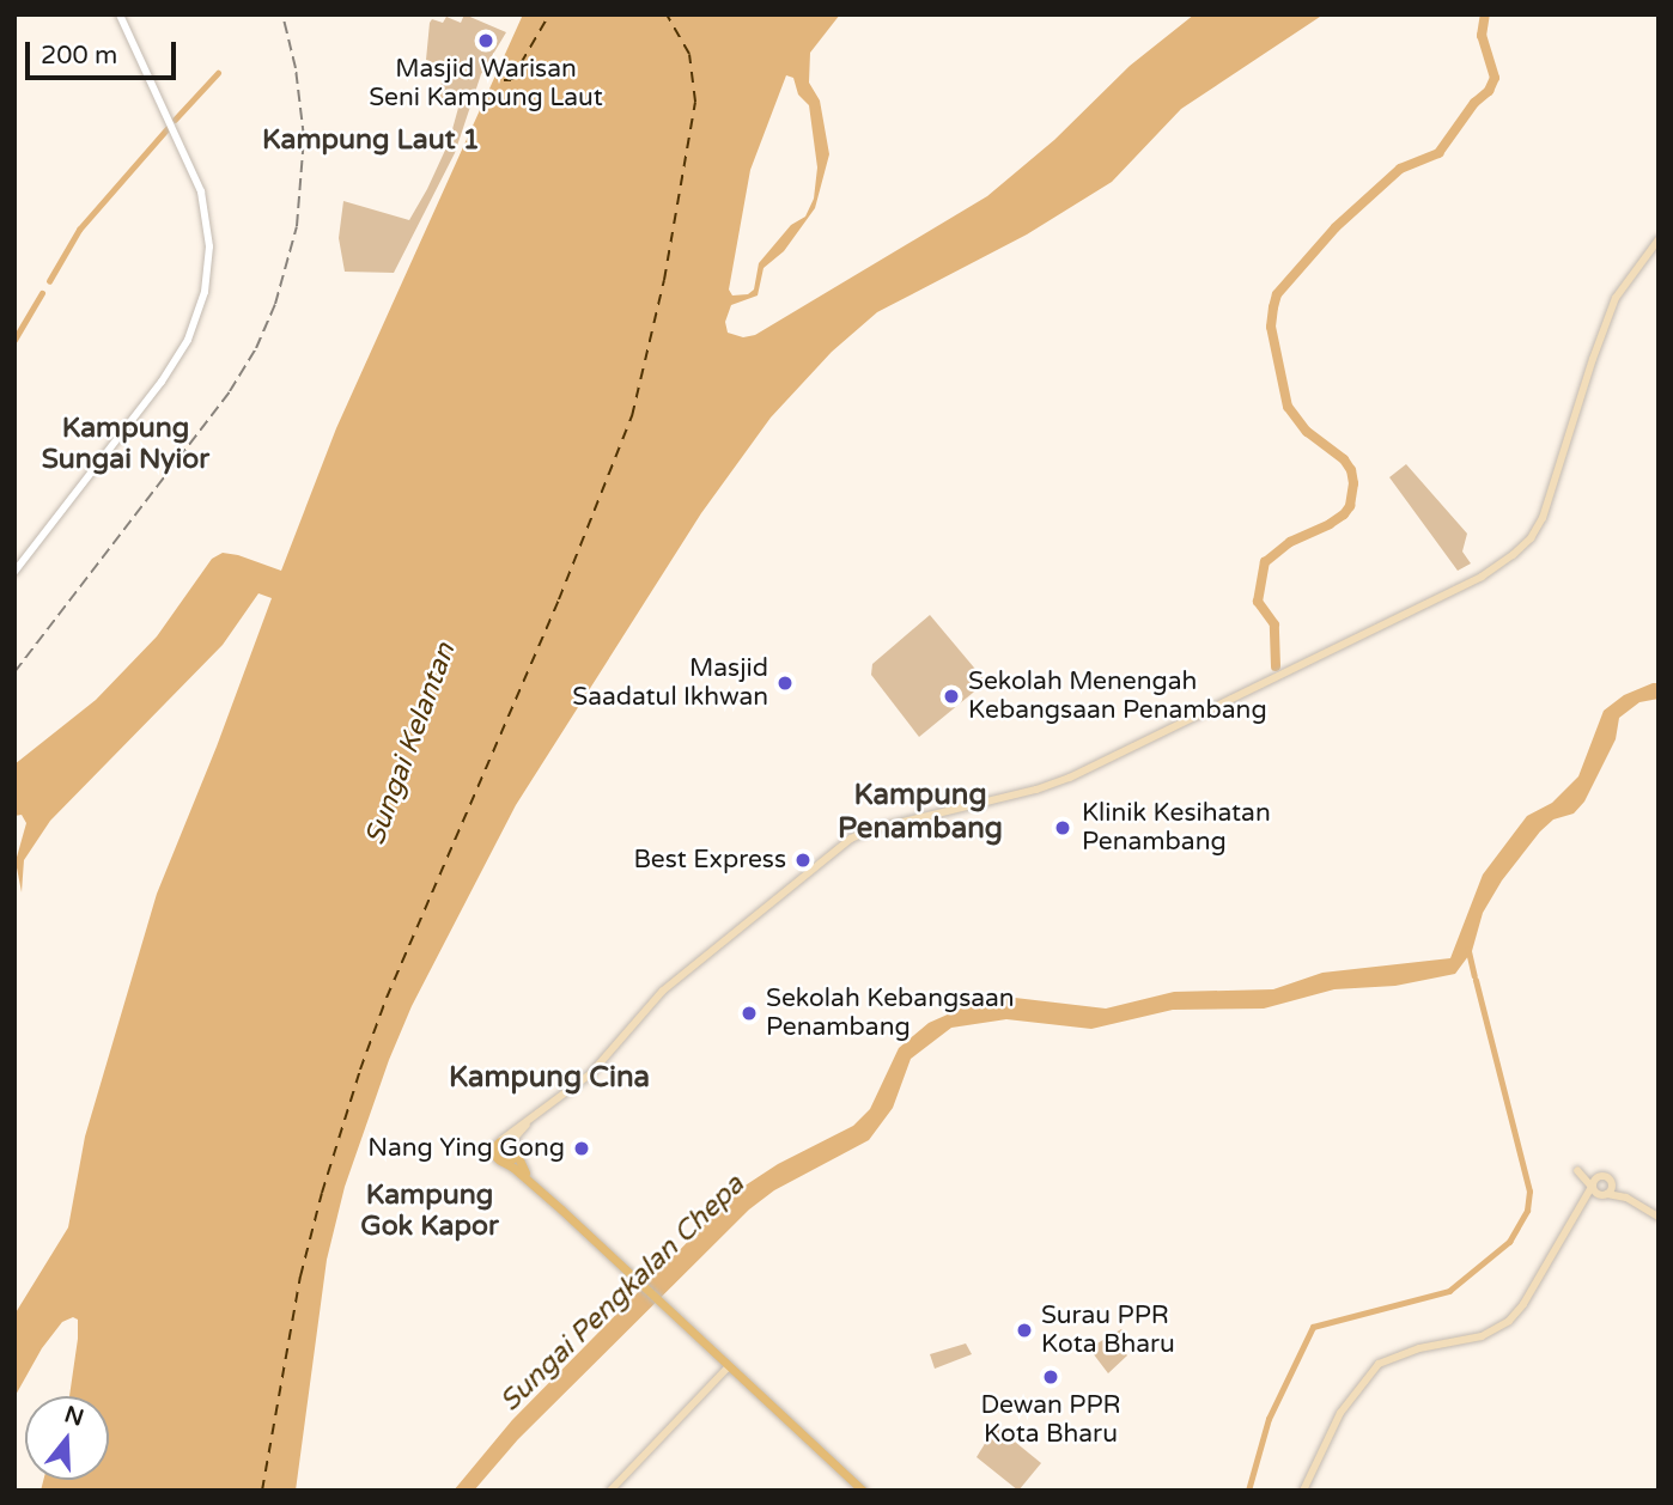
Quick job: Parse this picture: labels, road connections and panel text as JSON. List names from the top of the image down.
{
  "districts": [
    "Kampung Laut 1",
    "Kampung Sungai Nyior",
    "Kampung Penambang",
    "Kampung Cina",
    "Kampung Gok Kapor"
  ],
  "water": ["Sungai Kelantan", "Sungai Pengkalan Chepa"],
  "places": [
    "Masjid Warisan Seni Kampung Laut",
    "Masjid Saadatul Ikhwan",
    "Sekolah Menengah Kebangsaan Penambang",
    "Klinik Kesihatan Penambang",
    "Best Express",
    "Sekolah Kebangsaan Penambang",
    "Nang Ying Gong",
    "Surau PPR Kota Bharu",
    "Dewan PPR Kota Bharu"
  ],
  "scale_bar": "200 m",
  "north": "top"
}
